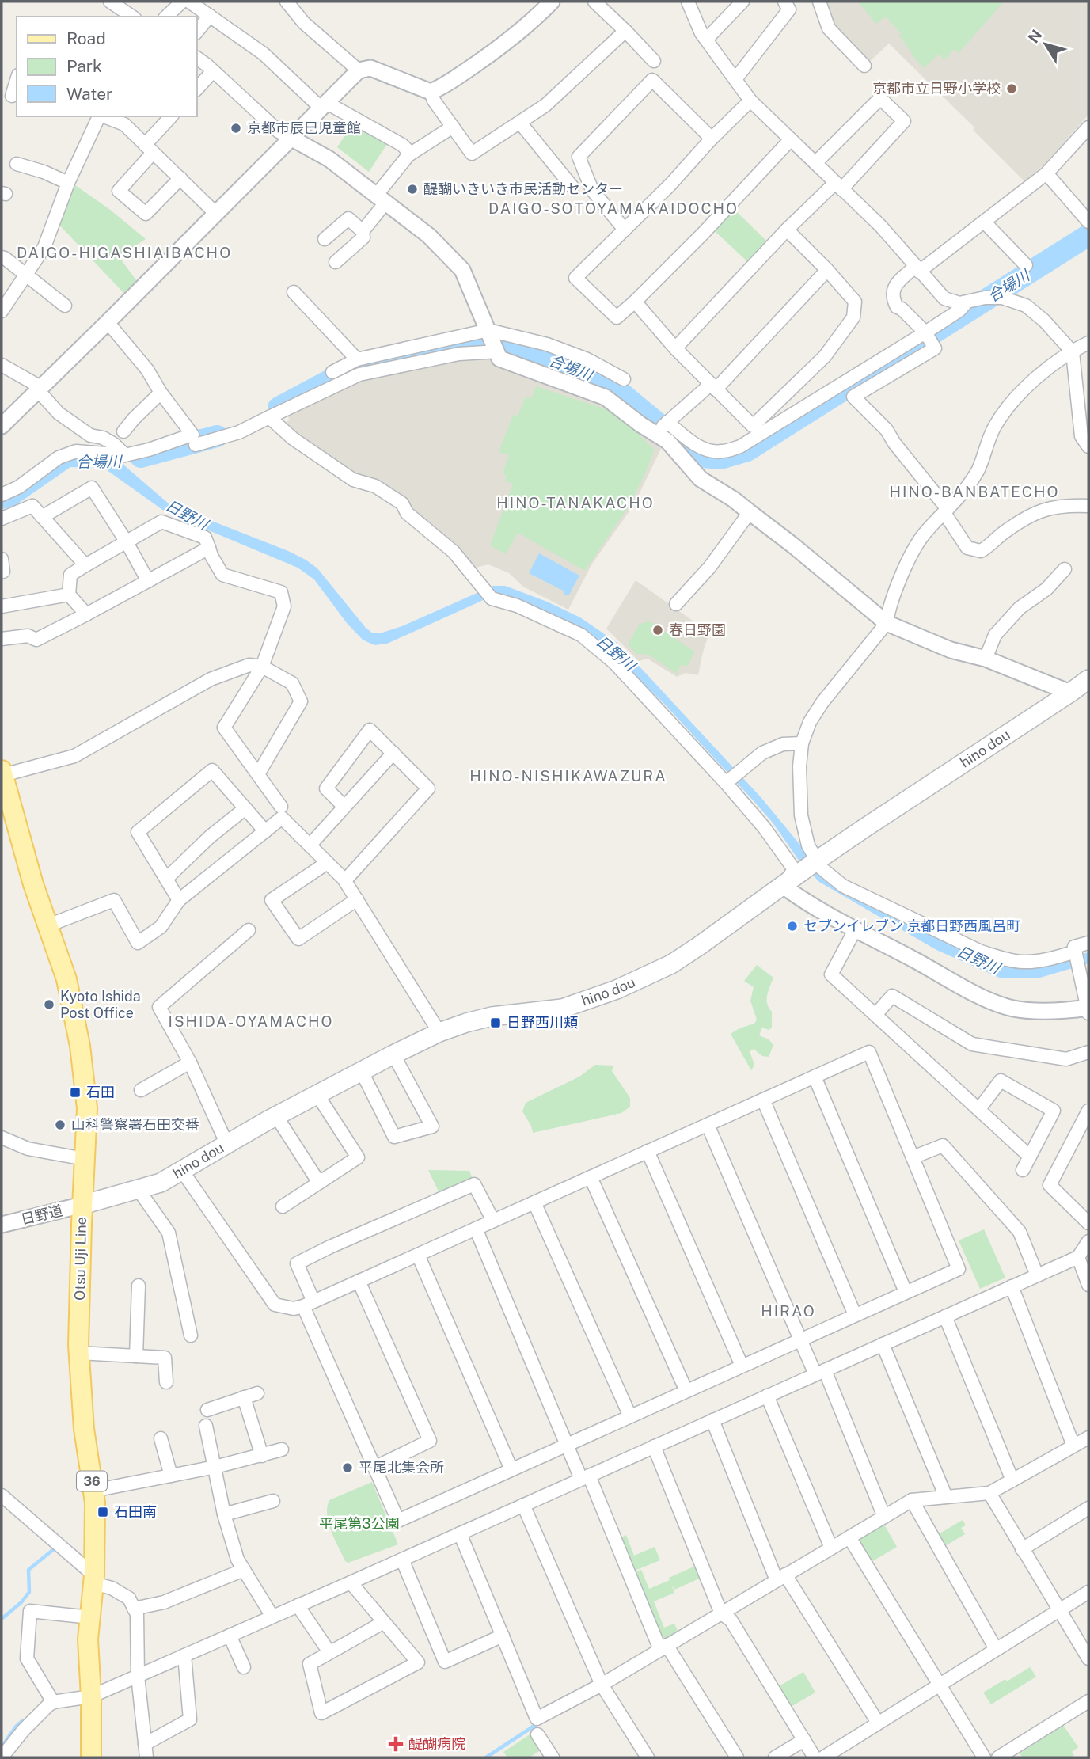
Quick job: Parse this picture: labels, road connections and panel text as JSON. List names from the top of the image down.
{
  "streets": {
    "main road": ["hino dou", "Otsu Uji Line", "36"],
    "street": ["日野道"]
  },
  "crossings": [
    ["hino dou", "日野道"],
    ["hino dou", "Otsu Uji Line"],
    ["日野道", "Otsu Uji Line"]
  ],
  "districts": [
    "DAIGO-SOTOYAMAKAIDOCHO",
    "DAIGO-HIGASHIAIBACHO",
    "HINO-BANBATECHO",
    "HINO-TANAKACHO",
    "HINO-NISHIKAWAZURA",
    "ISHIDA-OYAMACHO",
    "HIRAO"
  ],
  "water": ["合場川", "日野川"],
  "parks": ["平尾第3公園"],
  "places": {
    "other": [
      "京都市立日野小学校",
      "京都市辰巳児童館",
      "醍醐いきいき市民活動センター",
      "春日野園",
      "セブンイレブン 京都日野西風呂町",
      "Kyoto Ishida Post Office",
      "山科警察署石田交番",
      "平尾北集会所"
    ],
    "transit": ["日野西川頬", "石田", "石田南"],
    "health": ["醍醐病院"]
  },
  "legend": ["Road", "Park", "Water"],
  "north": "top left"
}
